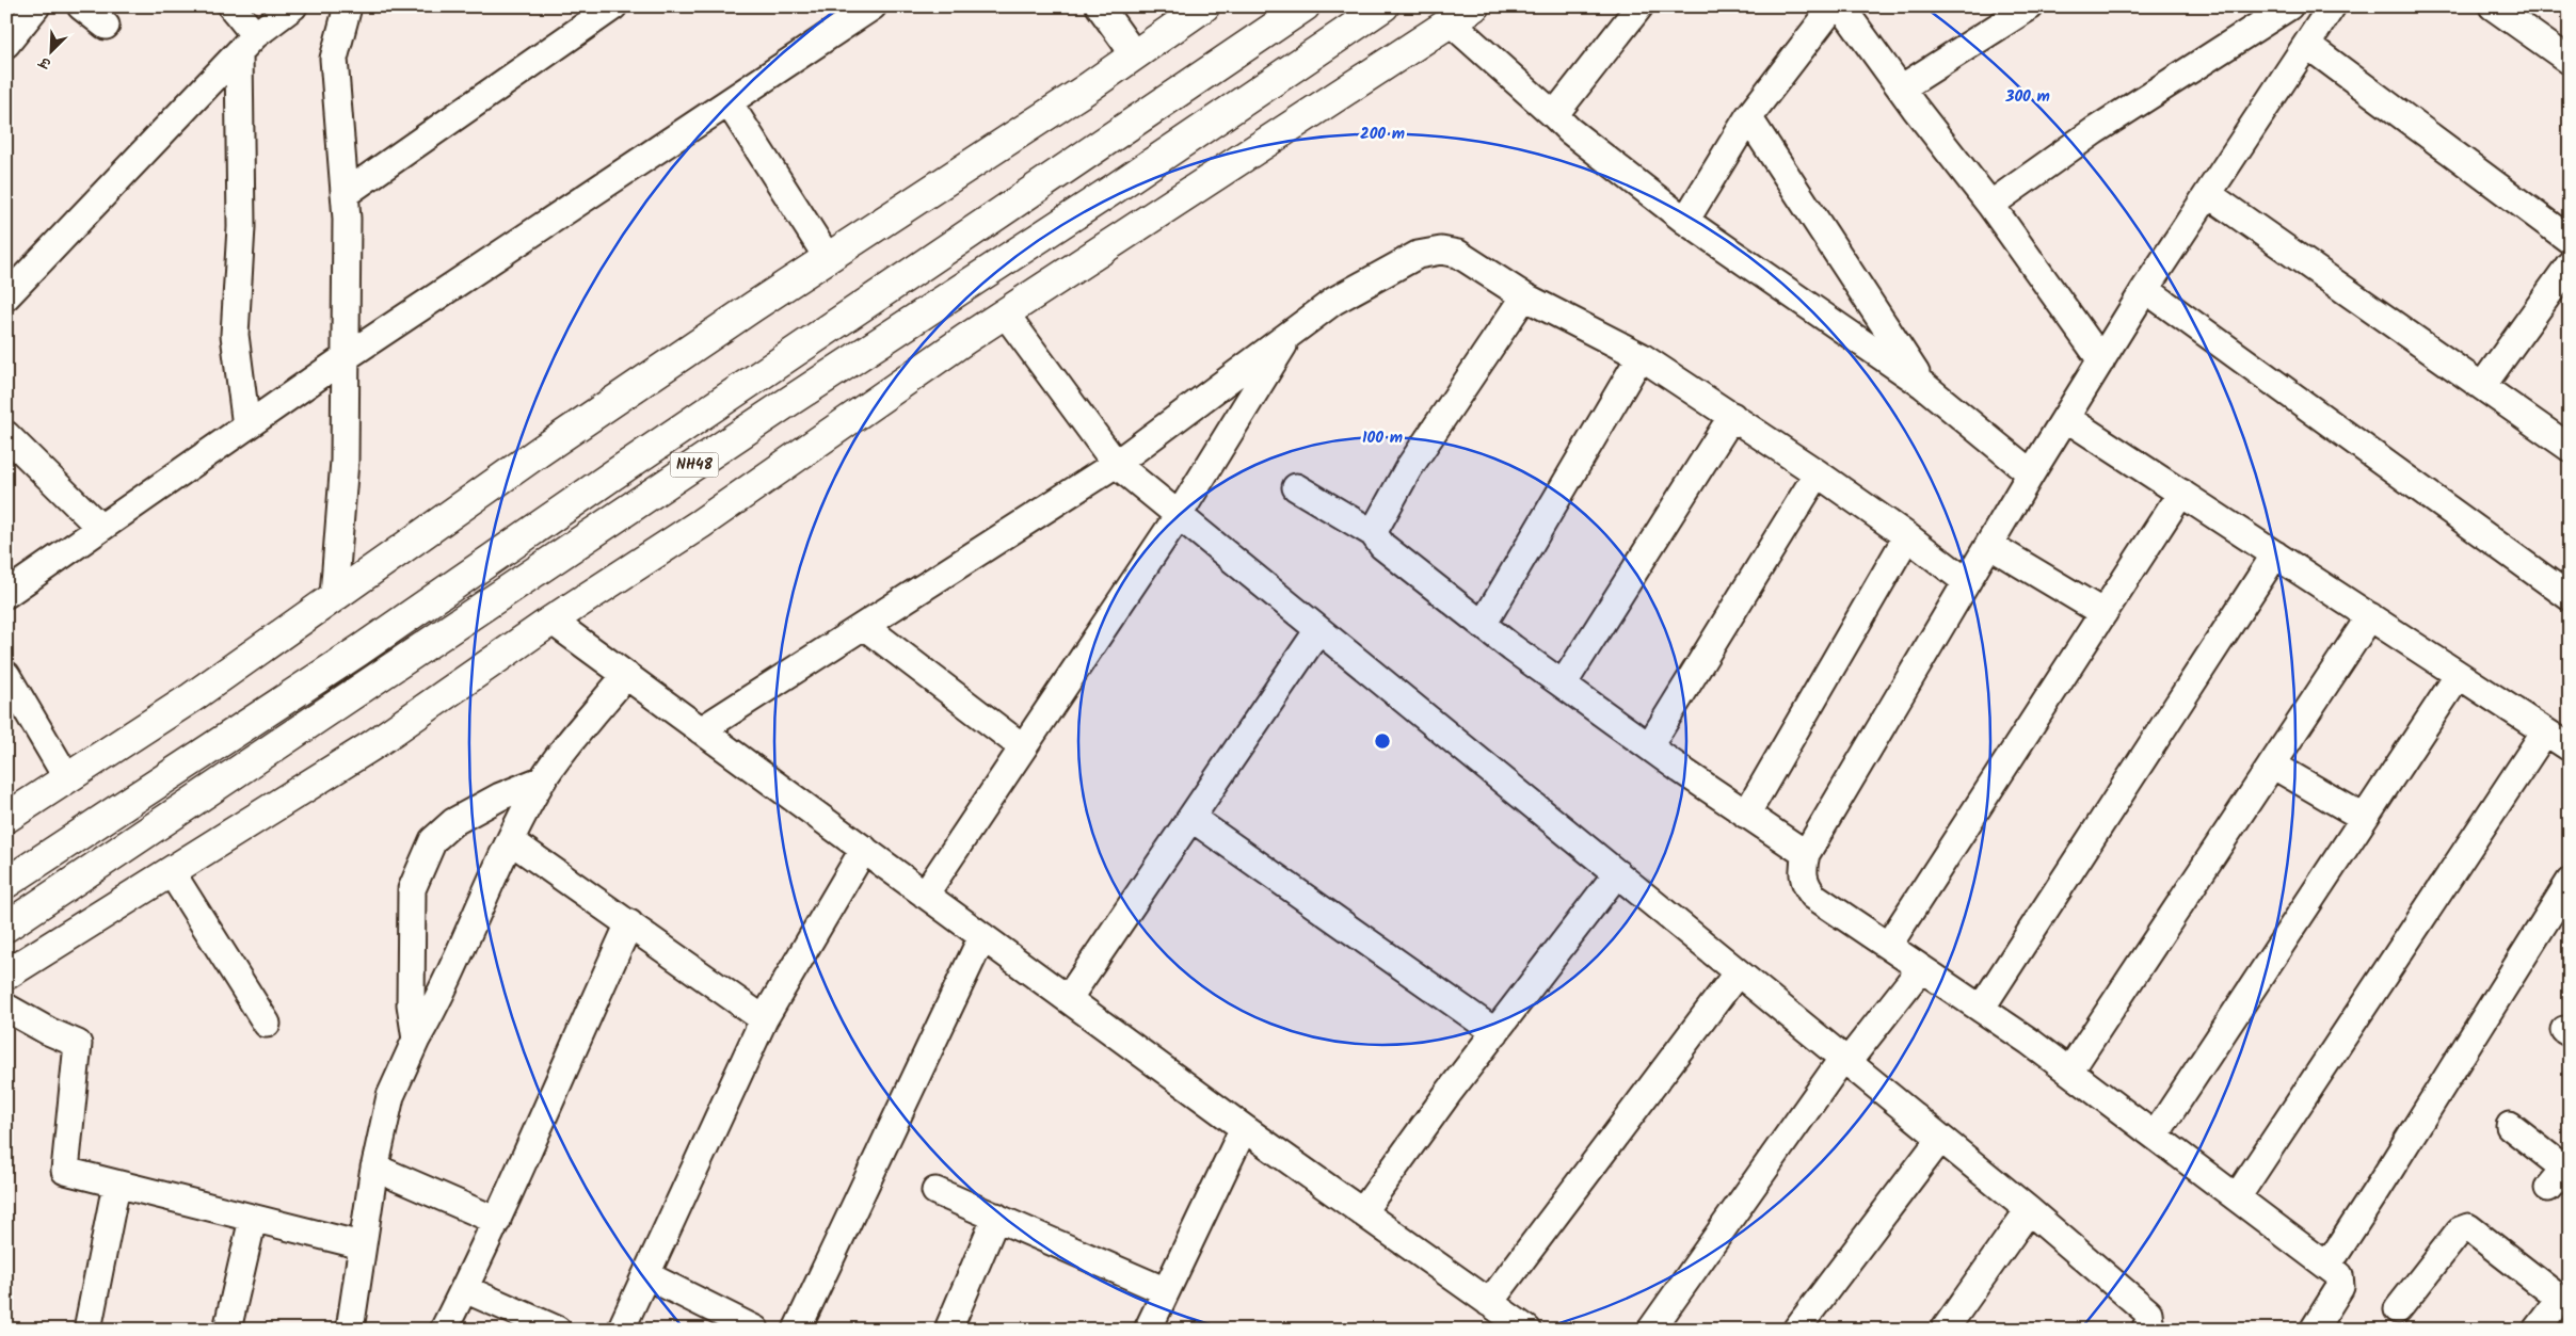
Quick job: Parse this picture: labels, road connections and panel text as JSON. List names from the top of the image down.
{
  "streets": {
    "main road": ["NH48"]
  },
  "north": "bottom left",
  "rings": ["300 m", "200 m", "100 m"]
}
